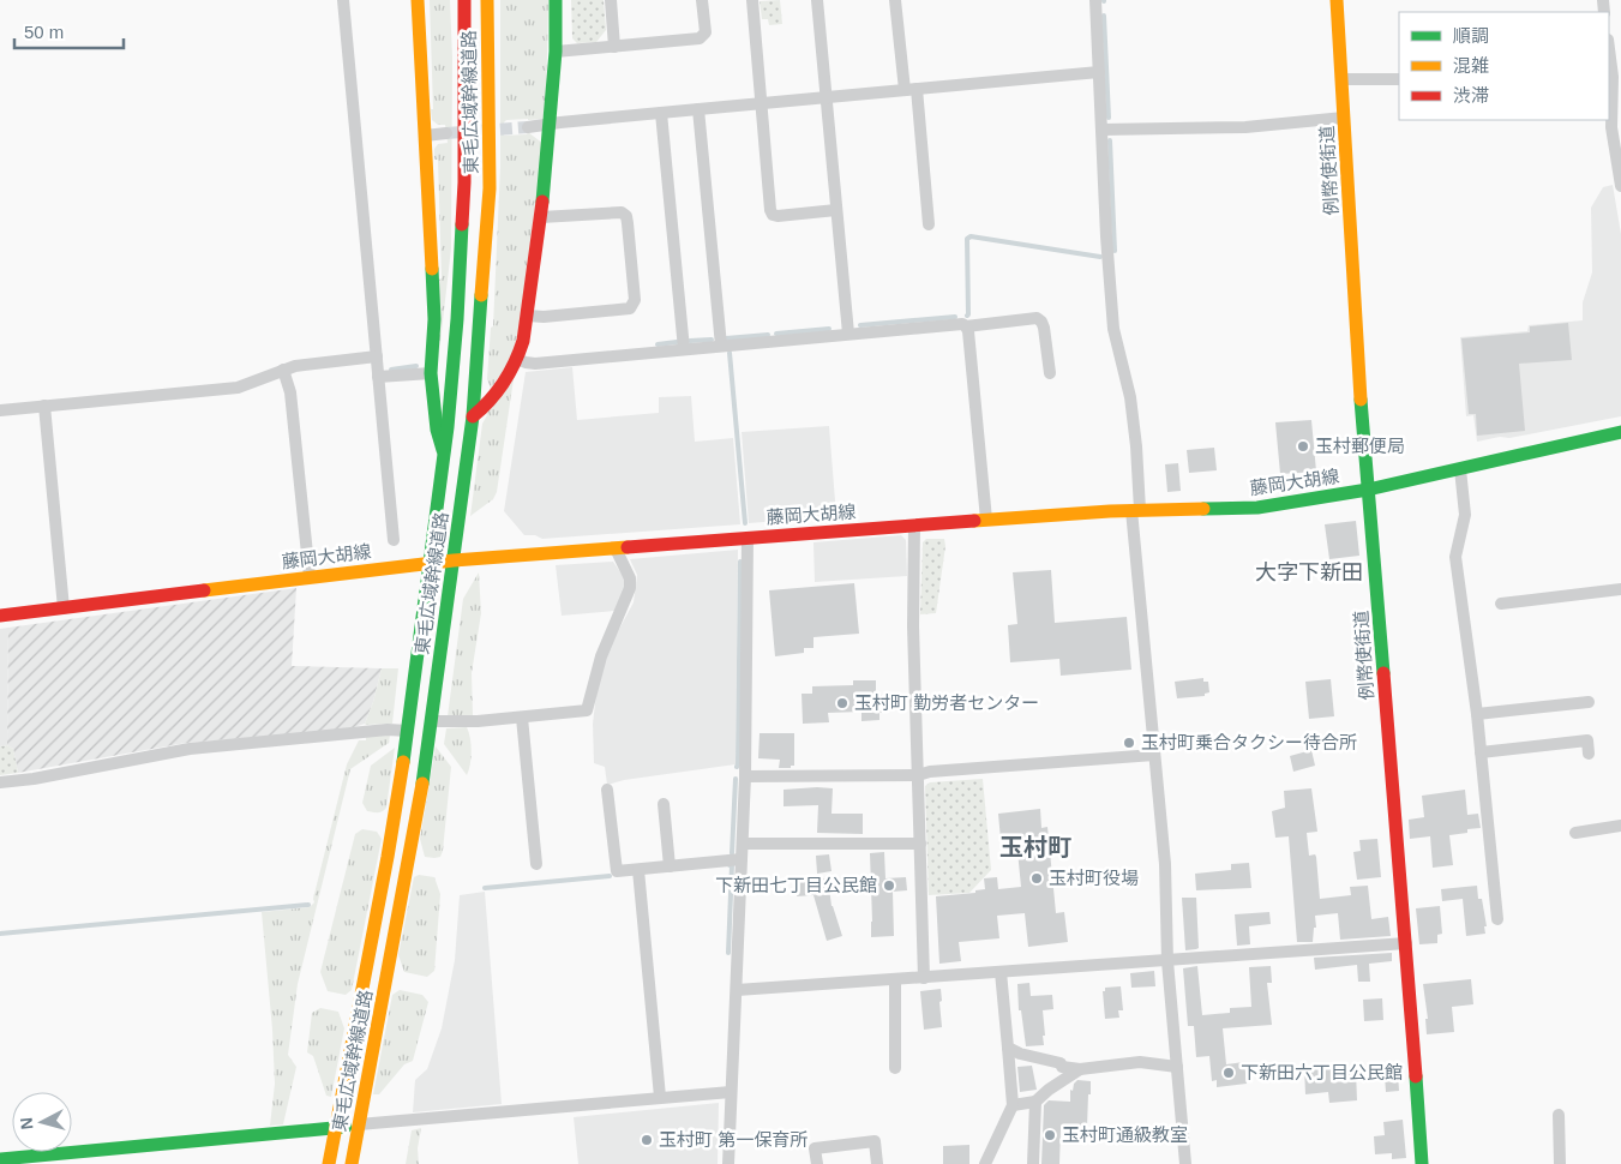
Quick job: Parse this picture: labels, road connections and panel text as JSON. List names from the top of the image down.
{
  "streets": {
    "main road": ["東毛広域幹線道路", "例幣使街道", "藤岡大胡線"]
  },
  "crossings": [
    ["東毛広域幹線道路", "藤岡大胡線"],
    ["例幣使街道", "藤岡大胡線"]
  ],
  "districts": ["大字下新田", "玉村町"],
  "places": [
    "玉村郵便局",
    "玉村町 勤労者センター",
    "玉村町乗合タクシー待合所",
    "玉村町役場",
    "下新田七丁目公民館",
    "下新田六丁目公民館",
    "玉村町通級教室",
    "玉村町 第一保育所"
  ],
  "legend": ["順調", "混雑", "渋滞"],
  "scale_bar": "50 m",
  "north": "left"
}
